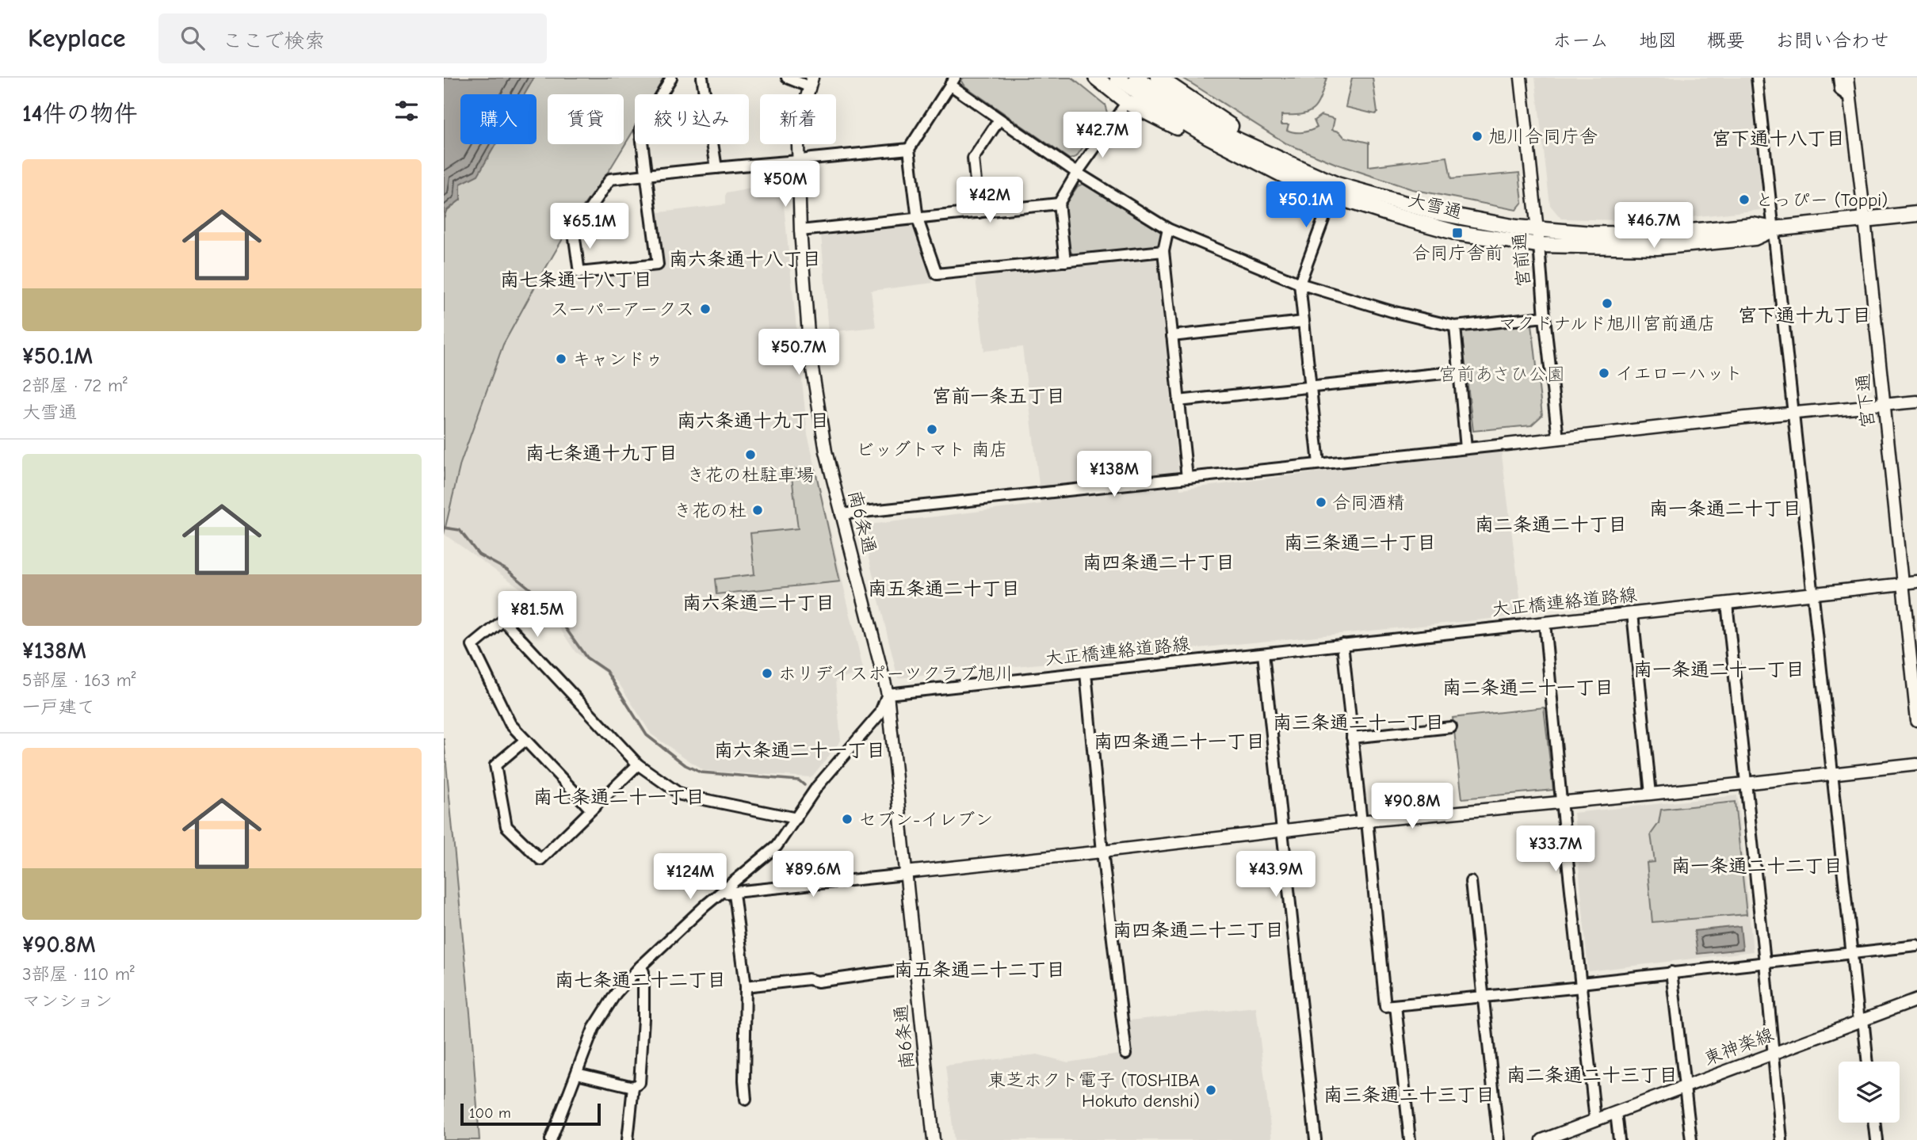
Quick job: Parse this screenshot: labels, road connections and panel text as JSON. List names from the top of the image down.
{
  "streets": {
    "main road": ["大雪通"],
    "street": [
      "宮前通",
      "宮下通",
      "南6条通",
      "大正橋連絡道路線",
      "東神楽線"
    ]
  },
  "crossings": [
    ["大雪通", "宮前通"],
    ["大雪通", "宮下通"],
    ["宮下通", "大正橋連絡道路線"],
    ["南6条通", "大正橋連絡道路線"]
  ],
  "districts": [
    "宮下通十八丁目",
    "南六条通十八丁目",
    "南七条通十八丁目",
    "宮下通十九丁目",
    "宮前一条五丁目",
    "南六条通十九丁目",
    "南七条通十九丁目",
    "南一条通二十丁目",
    "南二条通二十丁目",
    "南三条通二十丁目",
    "南四条通二十丁目",
    "南五条通二十丁目",
    "南六条通二十丁目",
    "南一条通二十一丁目",
    "南二条通二十一丁目",
    "南三条通二十一丁目",
    "南四条通二十一丁目",
    "南六条通二十一丁目",
    "南七条通二十一丁目",
    "南一条通二十二丁目",
    "南四条通二十二丁目",
    "南五条通二十二丁目",
    "南七条通二十二丁目",
    "南二条通二十三丁目",
    "南三条通二十三丁目"
  ],
  "parks": ["宮前あさひ公園"],
  "places": {
    "other": [
      "旭川合同庁舎",
      "とっぴー (Toppi)",
      "マクドナルド旭川宮前通店",
      "スーパーアークス",
      "キャンドゥ",
      "イエローハット",
      "ビッグトマト 南店",
      "き花の杜駐車場",
      "合同酒精",
      "き花の杜",
      "ホリデイスポーツクラブ旭川",
      "セブン-イレブン",
      "東芝ホクト電子 (TOSHIBA Hokuto denshi)"
    ],
    "transit": ["合同庁舎前"]
  },
  "scale_bar": "100 m",
  "page": {
    "header": "Keyplace",
    "search": "ここで検索",
    "nav": [
      "ホーム",
      "地図",
      "概要",
      "お問い合わせ"
    ],
    "heading": "14件の物件",
    "chip": [
      "購入",
      "賃貸",
      "絞り込み",
      "新着"
    ],
    "price": [
      "¥42.7M",
      "¥50M",
      "¥42M",
      "¥50.1M",
      "¥46.7M",
      "¥65.1M",
      "¥50.7M",
      "¥138M",
      "¥81.5M",
      "¥90.8M",
      "¥33.7M",
      "¥89.6M",
      "¥43.9M",
      "¥124M"
    ],
    "list": [
      {
        "name": "¥50.1M",
        "note": "2部屋 · 72 m² · 大雪通"
      },
      {
        "name": "¥138M",
        "note": "5部屋 · 163 m² · 一戸建て"
      },
      {
        "name": "¥90.8M",
        "note": "3部屋 · 110 m² · マンション"
      }
    ],
    "scale": "100 m"
  }
}
